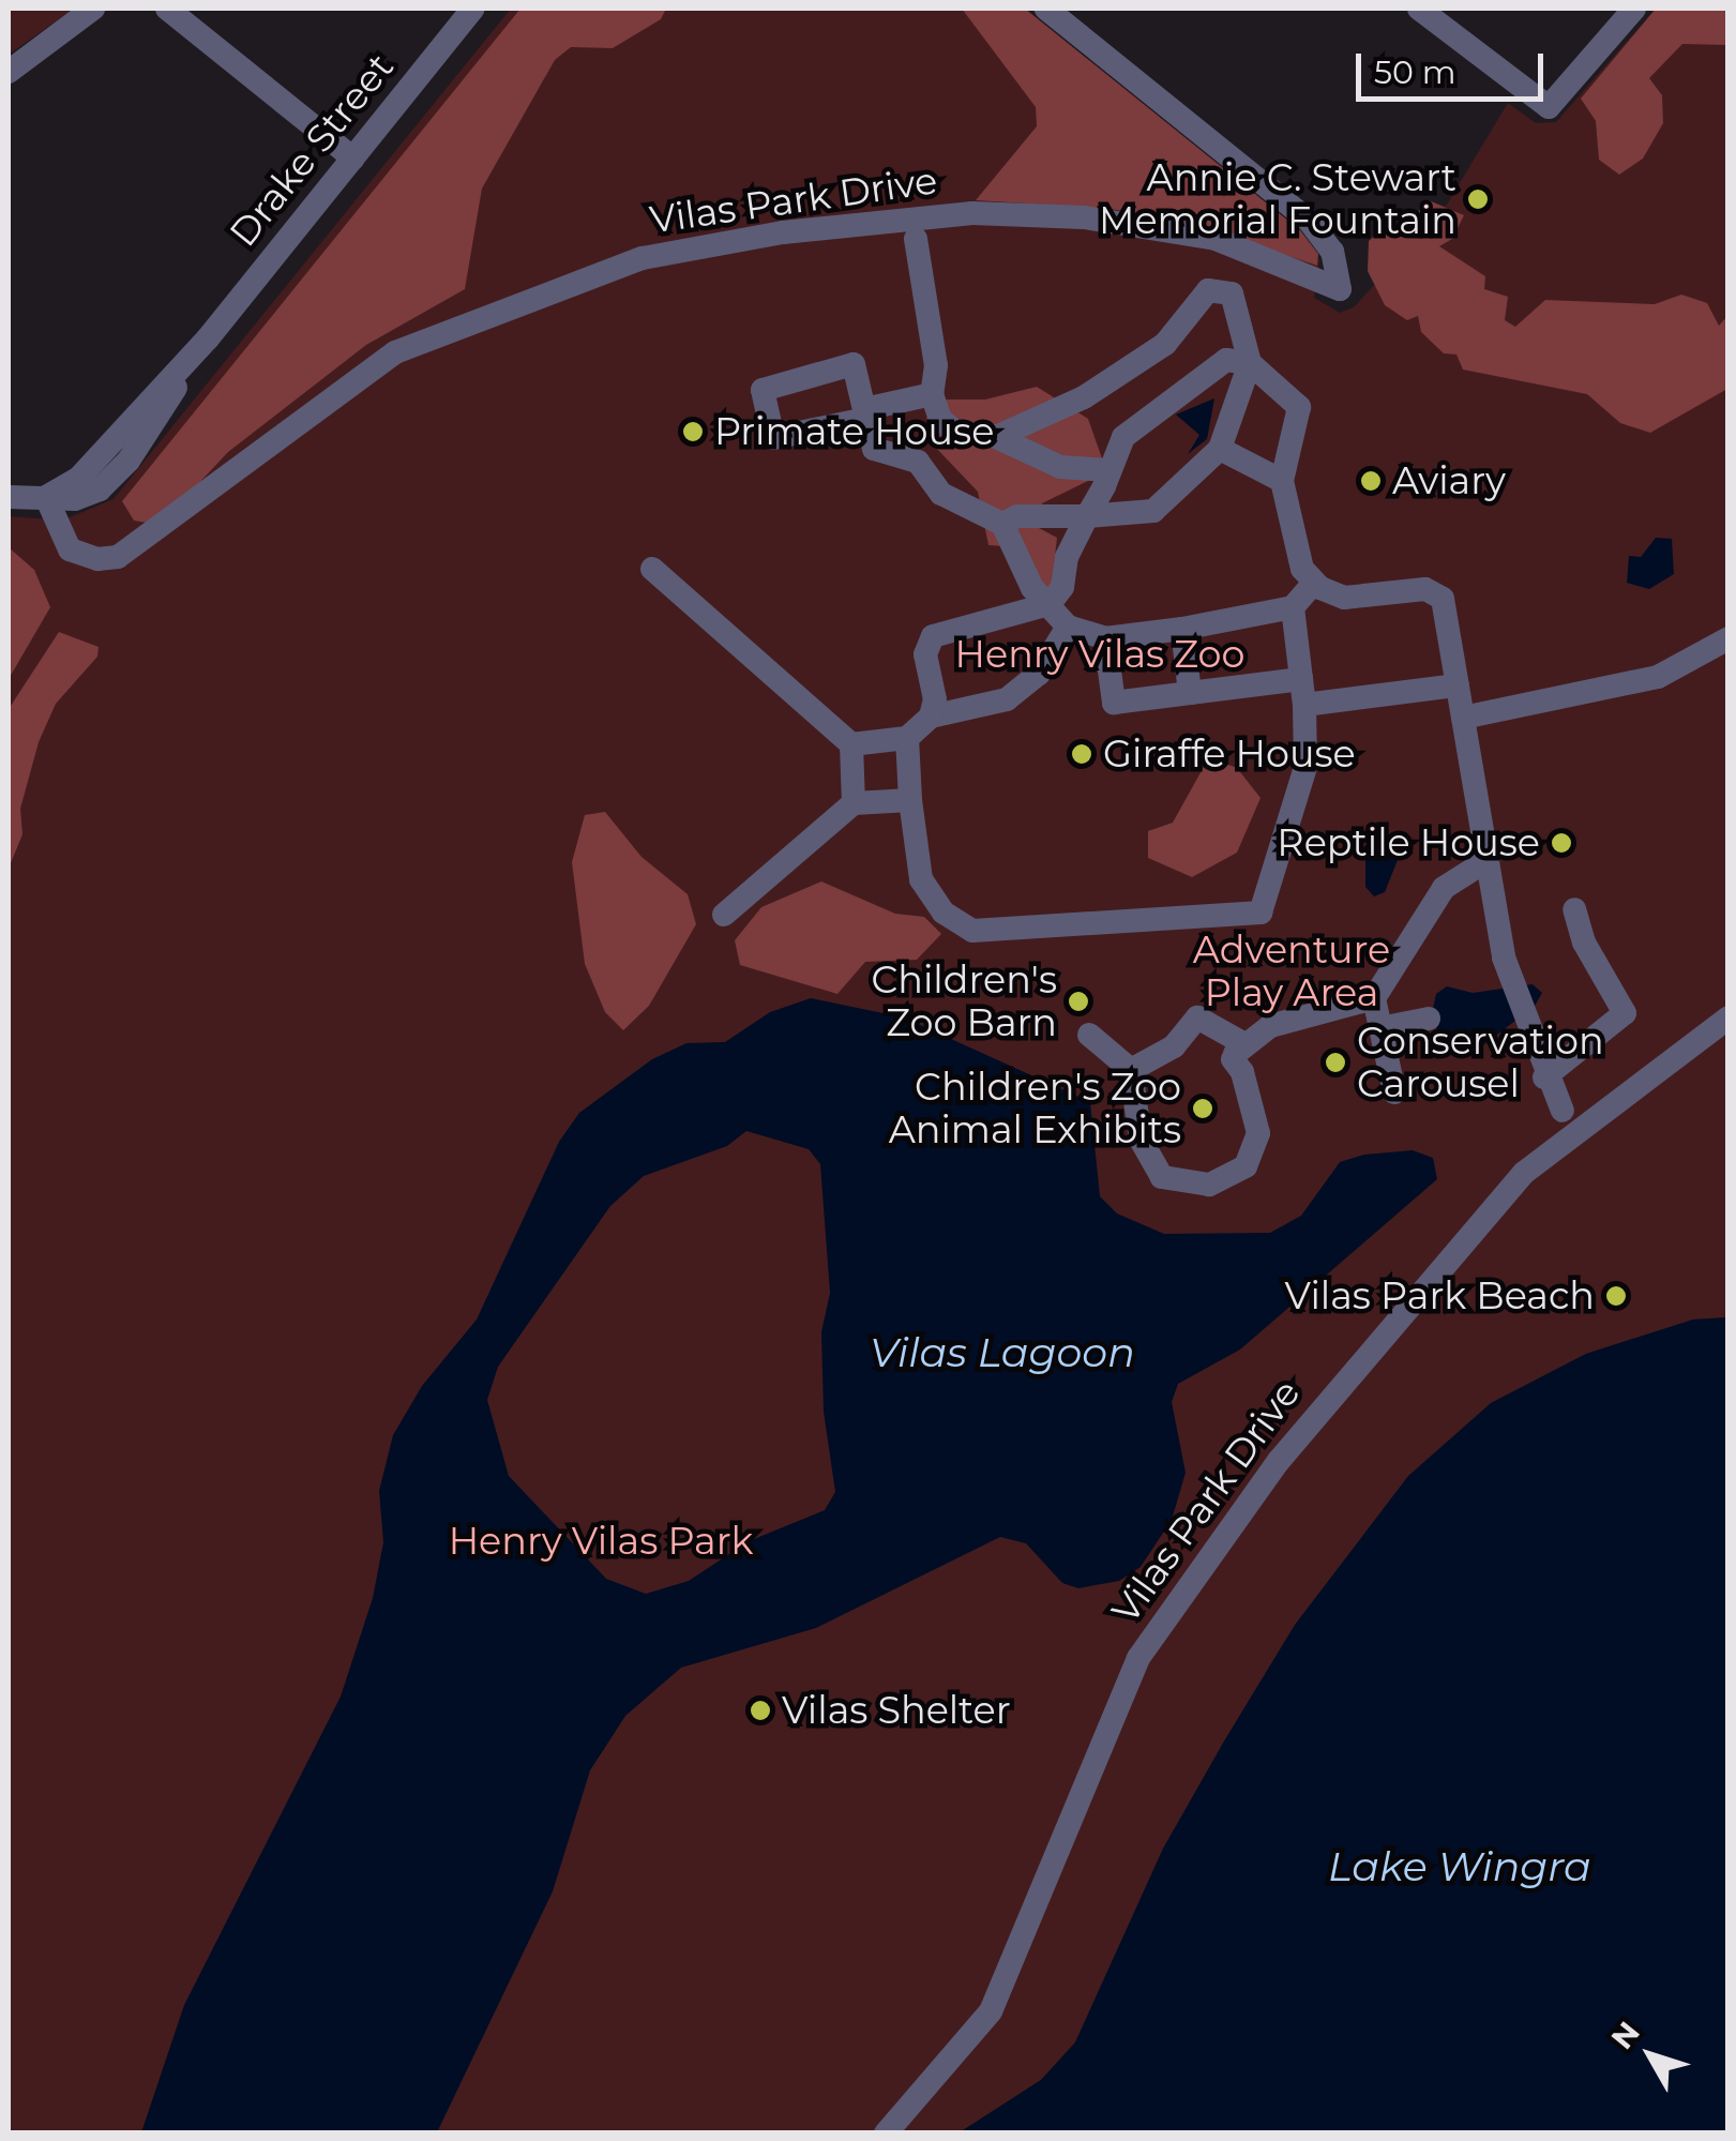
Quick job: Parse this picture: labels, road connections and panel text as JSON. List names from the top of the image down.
{
  "streets": {
    "street": ["Drake Street", "Vilas Park Drive"]
  },
  "crossings": [
    ["Drake Street", "Vilas Park Drive"]
  ],
  "water": ["Vilas Lagoon", "Lake Wingra"],
  "parks": ["Henry Vilas Zoo", "Adventure Play Area", "Henry Vilas Park"],
  "places": [
    "Annie C. Stewart Memorial Fountain",
    "Primate House",
    "Aviary",
    "Giraffe House",
    "Reptile House",
    "Children's Zoo Barn",
    "Conservation Carousel",
    "Children's Zoo Animal Exhibits",
    "Vilas Park Beach",
    "Vilas Shelter"
  ],
  "scale_bar": "50 m",
  "north": "top left"
}
